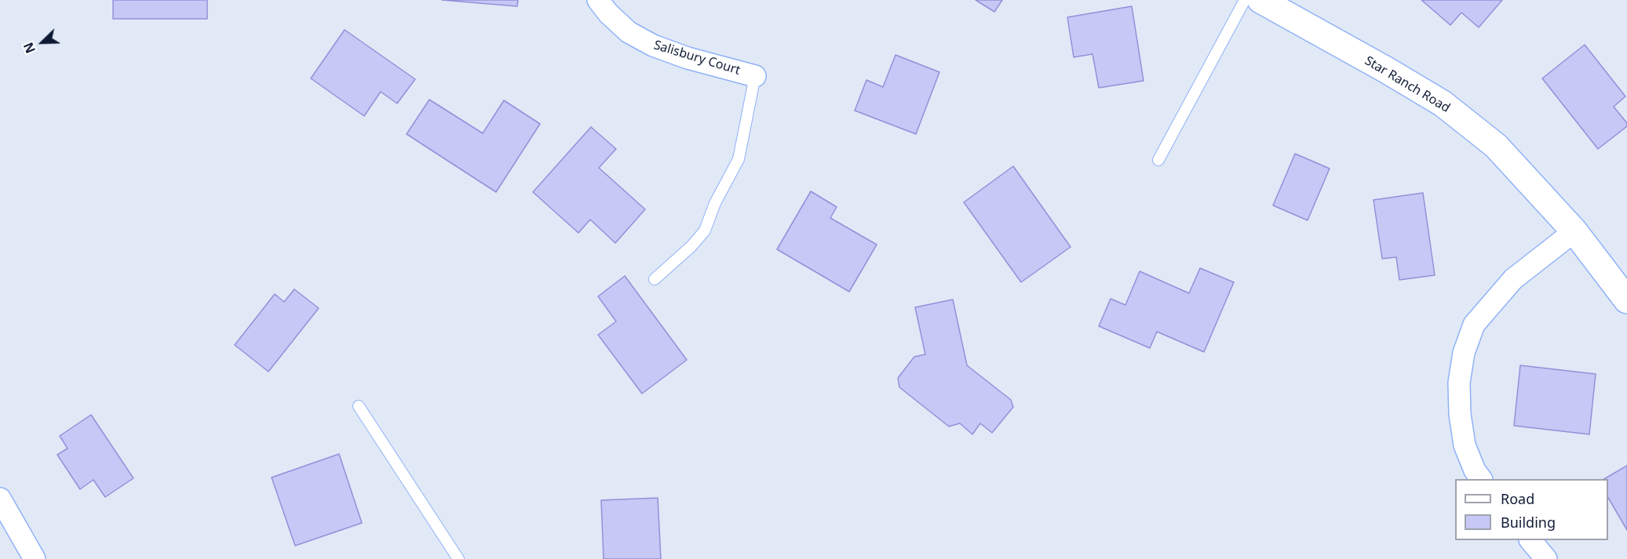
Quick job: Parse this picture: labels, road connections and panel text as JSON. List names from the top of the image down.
{
  "streets": {
    "street": ["Salisbury Court", "Star Ranch Road"]
  },
  "legend": ["Road", "Building"],
  "north": "bottom left"
}
